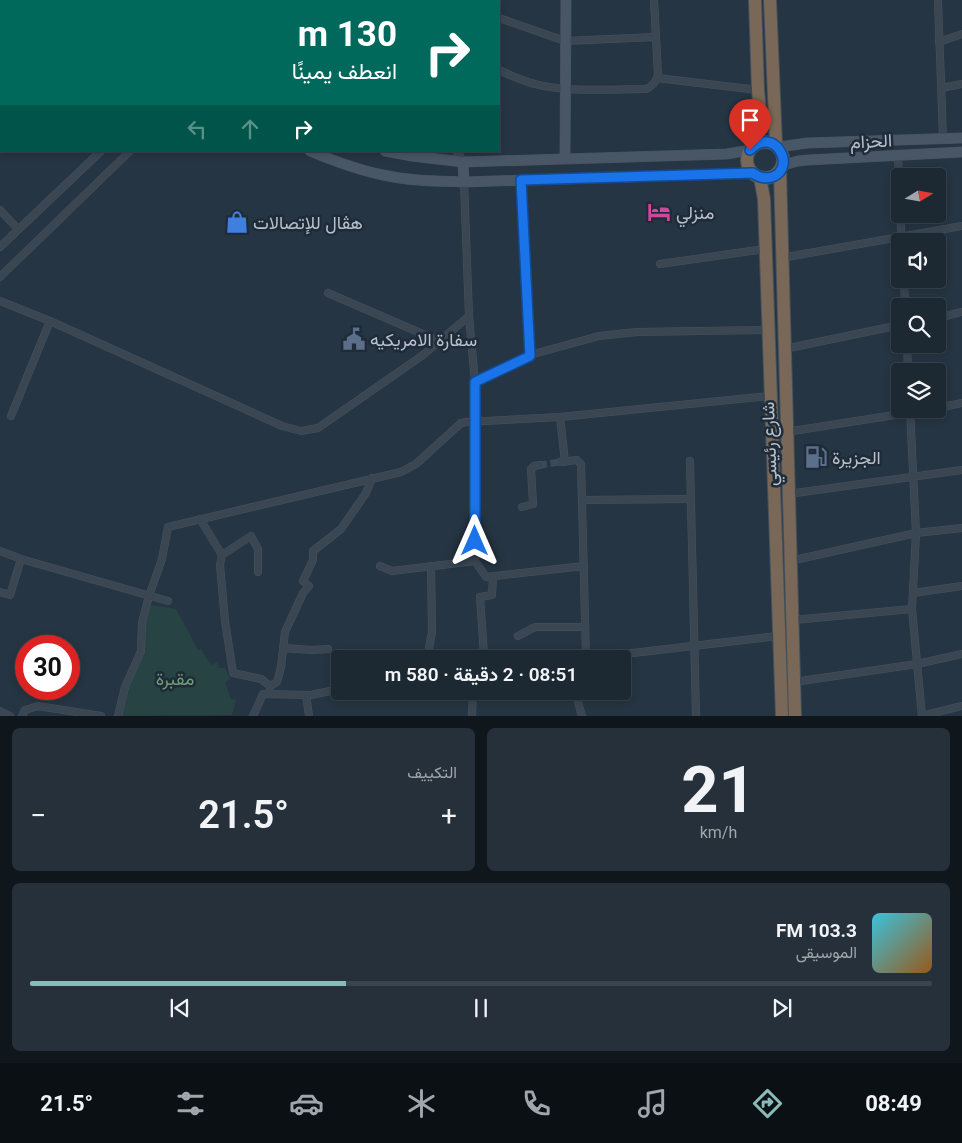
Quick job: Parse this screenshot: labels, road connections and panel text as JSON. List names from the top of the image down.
{
  "streets": {
    "highway": ["شارع رئيسي"],
    "main road": ["الحزام"]
  },
  "crossings": [
    ["الحزام", "شارع رئيسي"]
  ],
  "parks": ["مقبرة"],
  "places": {
    "hotel": ["منزلي"],
    "shop": ["هڤال للإتصالات"],
    "public building": ["سفارة الامريكيه"],
    "fuel station": ["الجزيرة"]
  },
  "north": "right",
  "page": {
    "turn": ["130 m", "انعطف يمينًا"],
    "limit": "30",
    "trip": "08:51 · 2 دقيقة · 580 m",
    "tile": [
      ["21", "km/h"],
      "التكييف"
    ],
    "heat": ["−", "21.5°", "+"],
    "song": ["103.3 FM", "الموسيقى"],
    "tabs": ["08:49", "21.5°"]
  }
}
